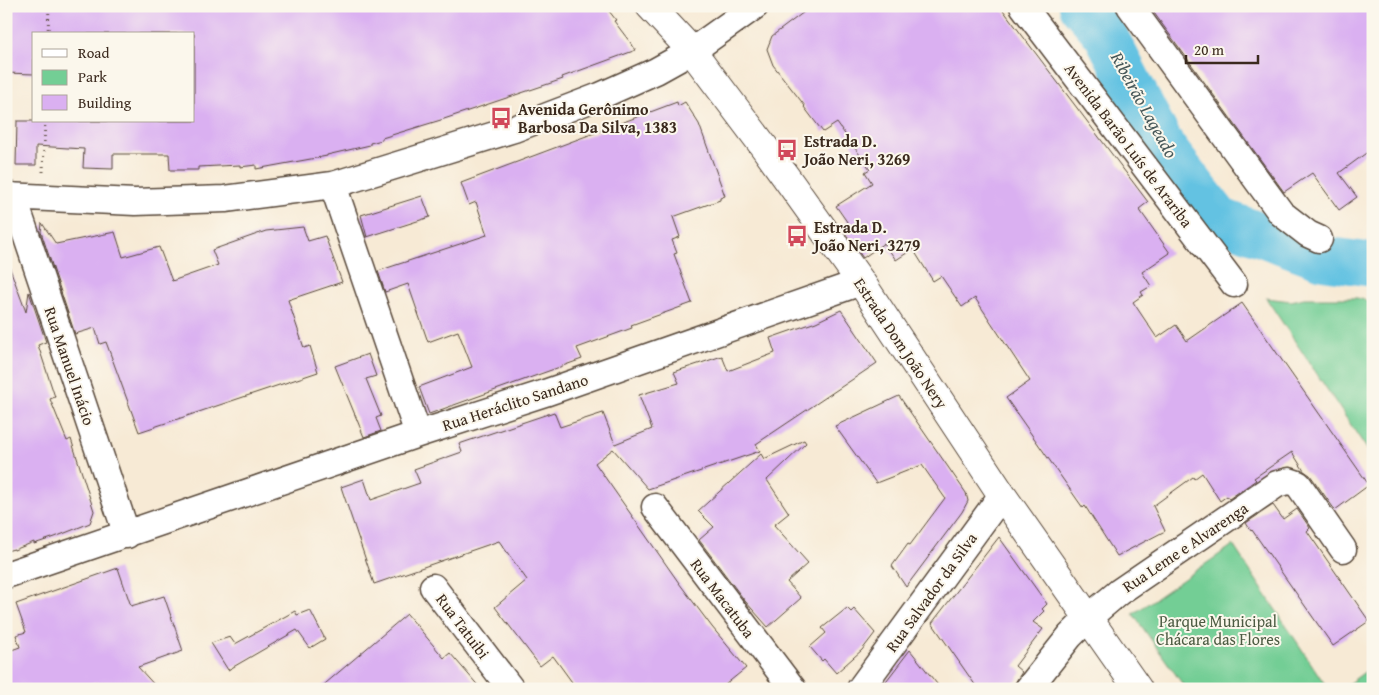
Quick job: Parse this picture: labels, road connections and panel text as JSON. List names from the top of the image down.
{
  "streets": {
    "main road": ["Estrada Dom João Nery"],
    "street": [
      "Avenida Barão Luís de Arariba",
      "Rua Manuel Inácio",
      "Rua Heráclito Sandano",
      "Rua Leme e Alvarenga",
      "Rua Salvador da Silva",
      "Rua Macatuba",
      "Rua Tatuibi"
    ]
  },
  "crossings": [
    ["Estrada Dom João Nery", "Rua Heráclito Sandano"],
    ["Estrada Dom João Nery", "Rua Leme e Alvarenga"],
    ["Estrada Dom João Nery", "Rua Salvador da Silva"]
  ],
  "water": ["Ribeirão Lageado"],
  "parks": ["Parque Municipal Chácara das Flores"],
  "places": {
    "bus stop": ["Avenida Gerônimo Barbosa Da Silva, 1383", "Estrada D. João Neri, 3269", "Estrada D. João Neri, 3279"]
  },
  "legend": ["Road", "Park", "Building"],
  "scale_bar": "20 m"
}
